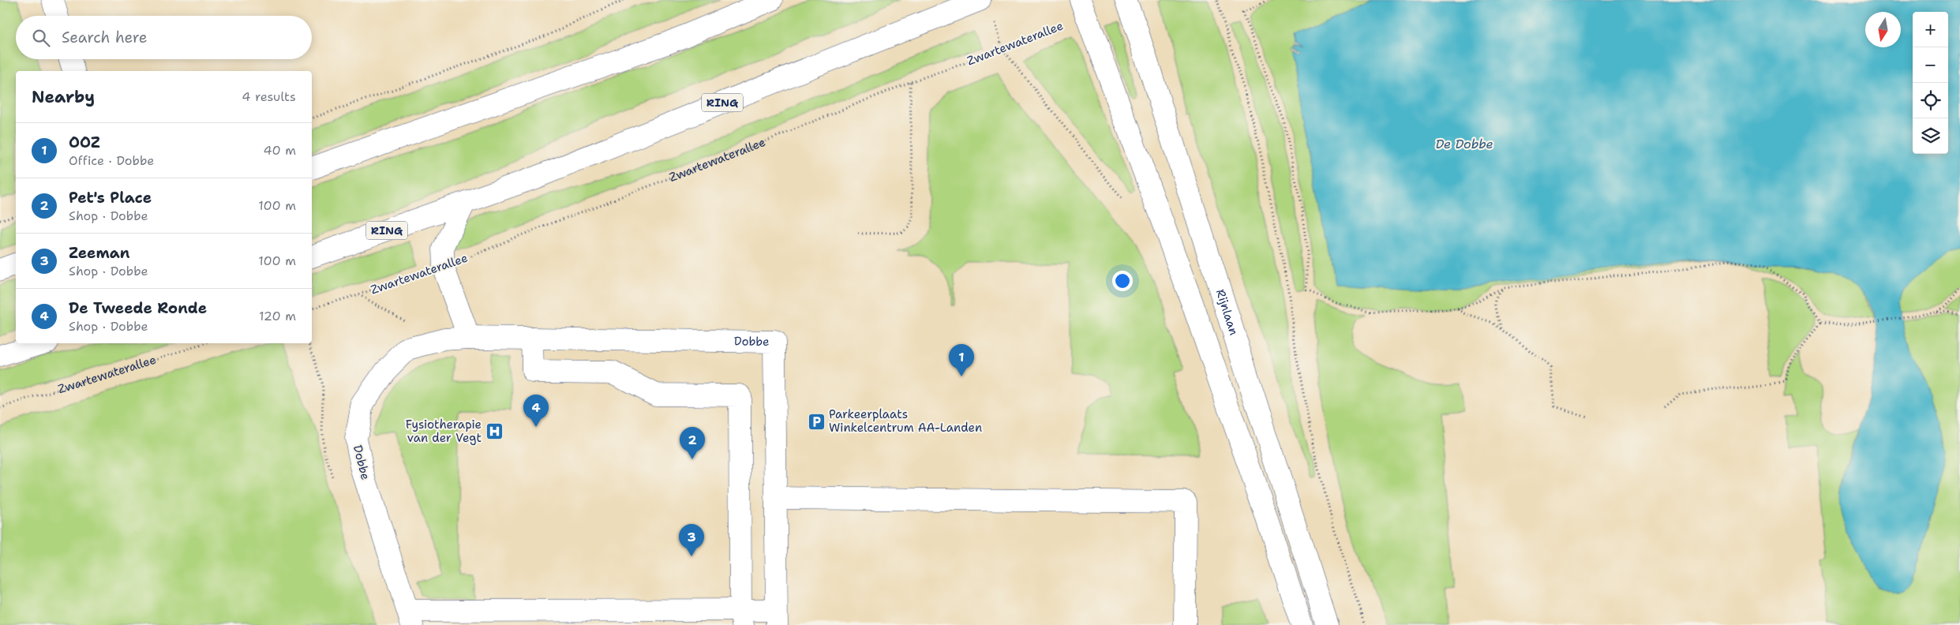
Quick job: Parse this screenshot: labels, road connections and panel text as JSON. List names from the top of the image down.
{
  "streets": {
    "street": ["RING", "Rijnlaan", "Dobbe"],
    "path": ["Zwartewaterallee"]
  },
  "water": ["De Dobbe"],
  "places": {
    "parking": ["Parkeerplaats Winkelcentrum AA-Landen"],
    "hospital": ["Fysiotherapie van der Vegt"]
  },
  "north": "bottom",
  "page": {
    "map_buttons": ["+", "−"],
    "search": "Search here",
    "heading": ["Nearby", "4 results"],
    "list": [
      {
        "mark": "1",
        "name": "OOZ",
        "note": "Office · Dobbe",
        "value": "40 m"
      },
      {
        "mark": "2",
        "name": "Pet's Place",
        "note": "Shop · Dobbe",
        "value": "100 m"
      },
      {
        "mark": "3",
        "name": "Zeeman",
        "note": "Shop · Dobbe",
        "value": "100 m"
      },
      {
        "mark": "4",
        "name": "De Tweede Ronde",
        "note": "Shop · Dobbe",
        "value": "120 m"
      }
    ],
    "pins": [
      "1",
      "4",
      "2",
      "3"
    ]
  }
}
